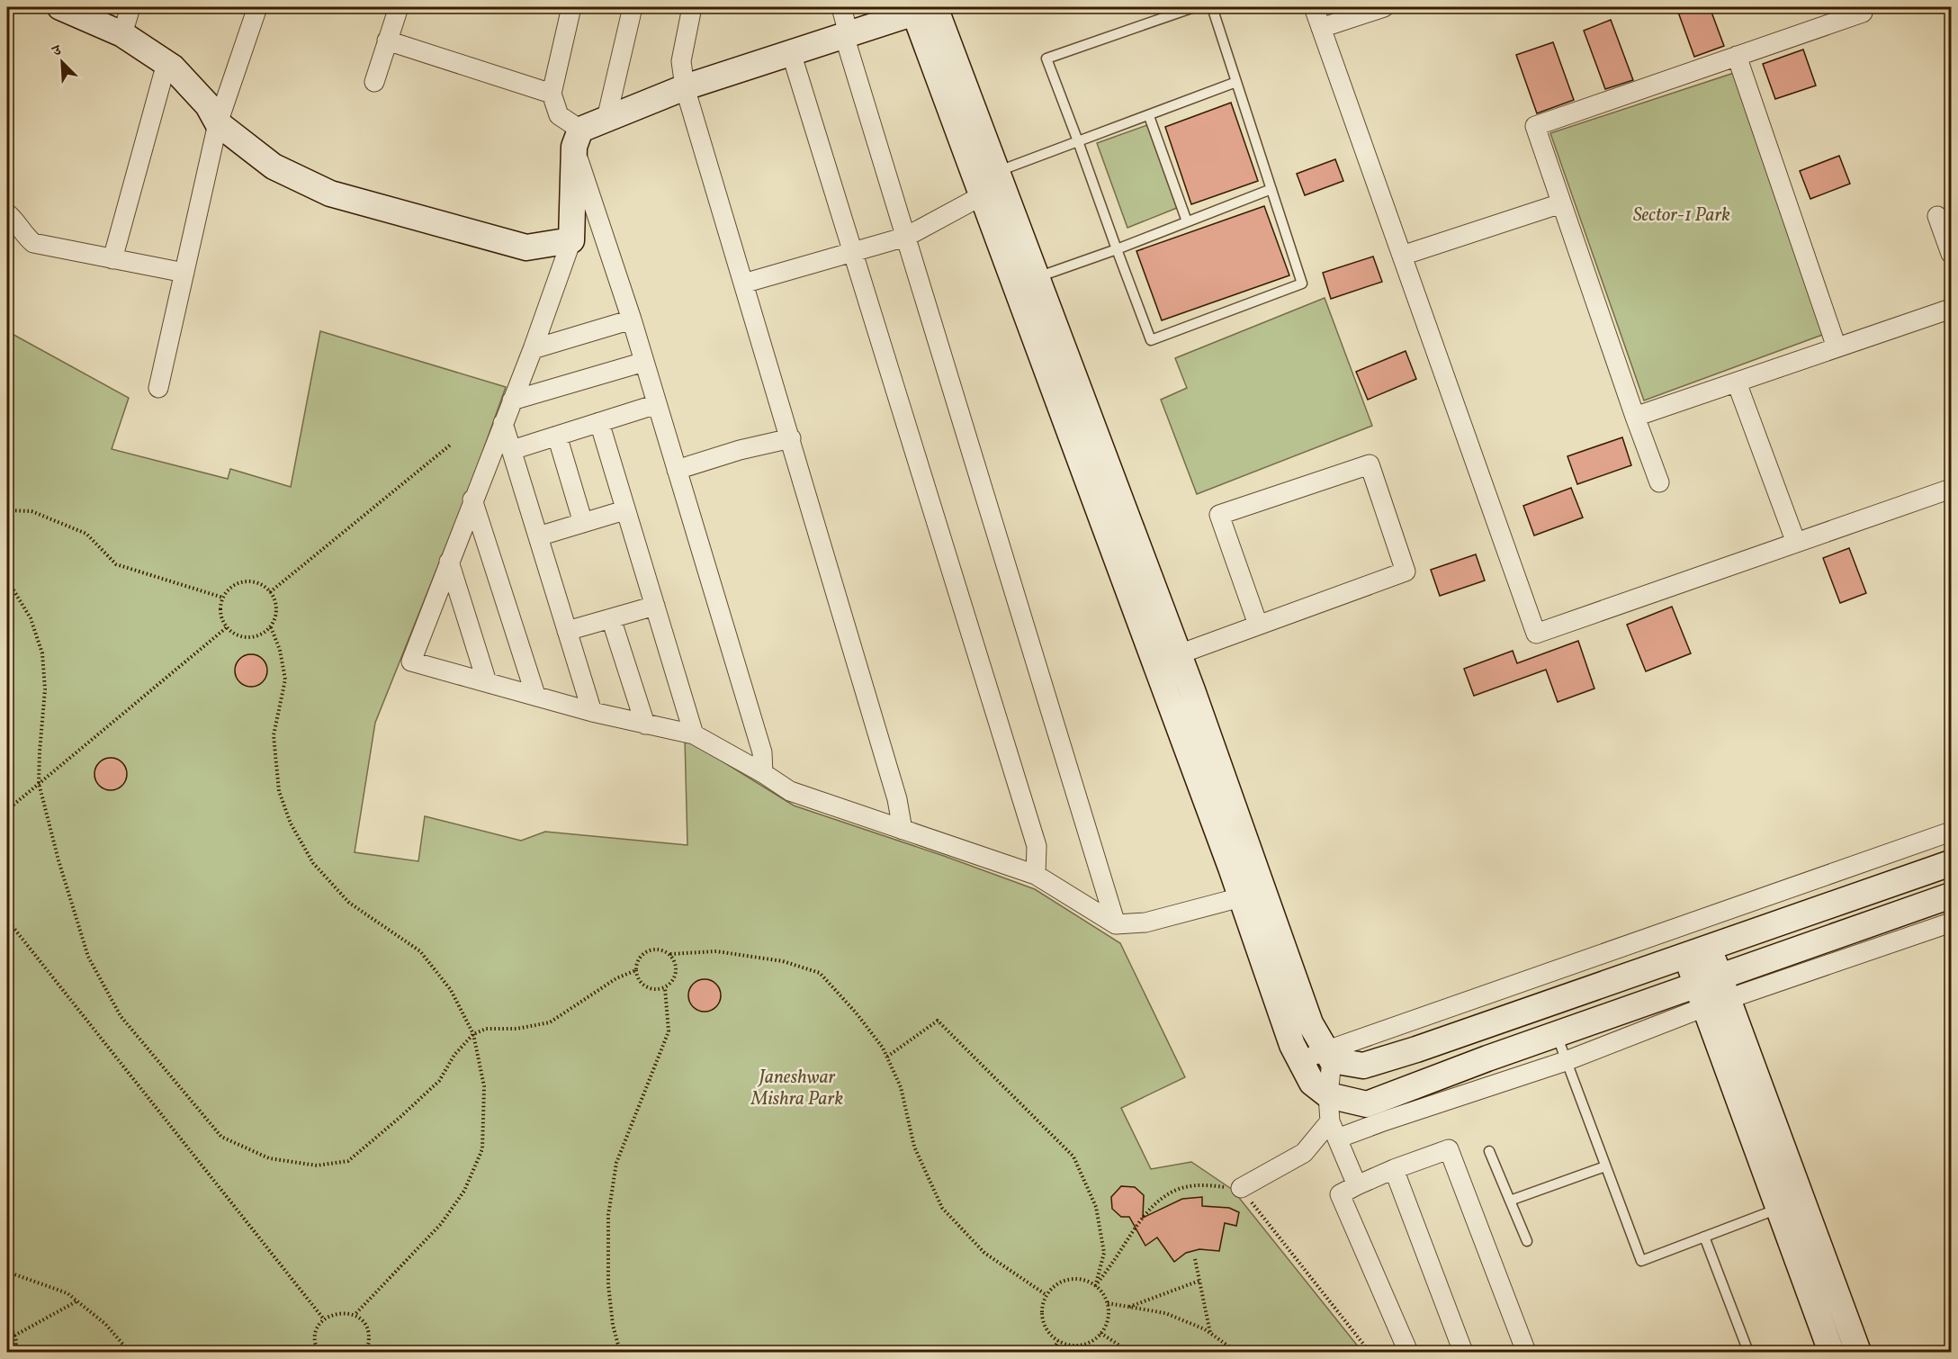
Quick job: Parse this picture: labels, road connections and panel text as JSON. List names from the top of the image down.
{
  "parks": ["Sector-1 Park", "Janeshwar Mishra Park"],
  "north": "top left"
}
